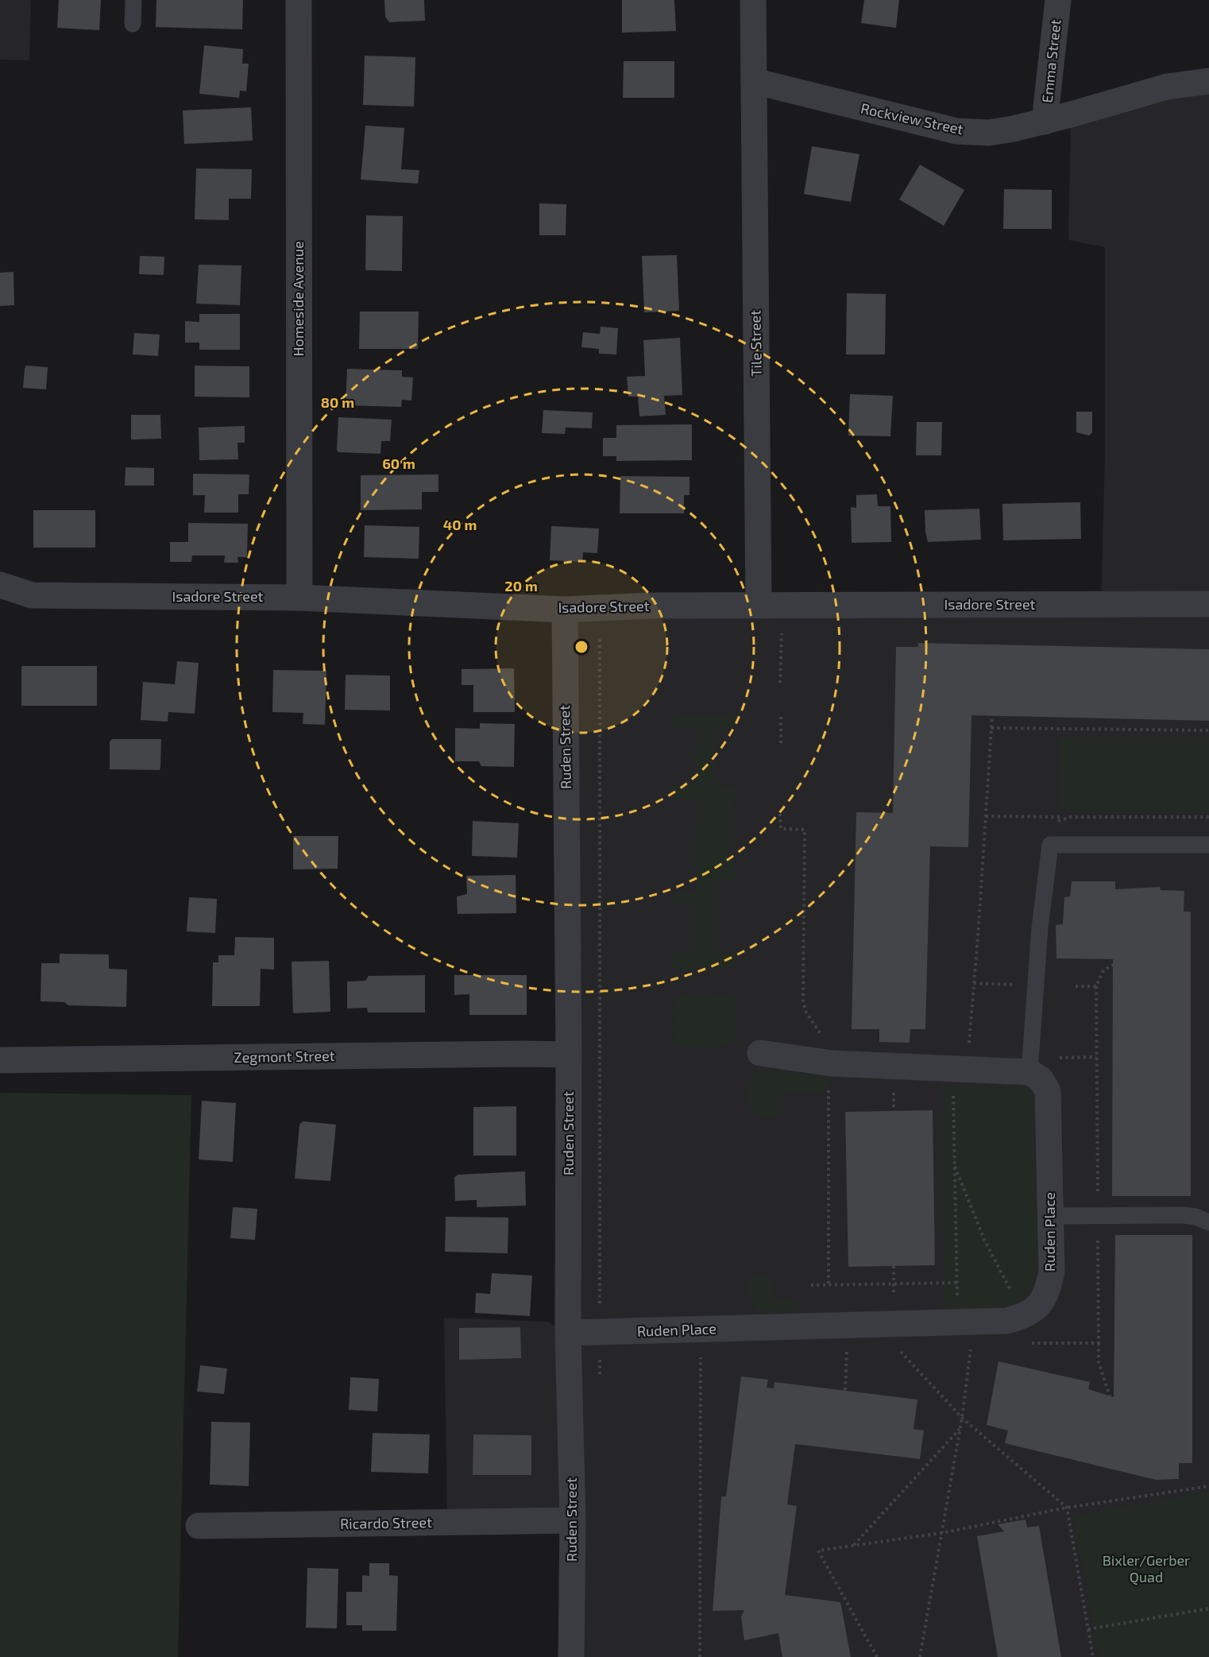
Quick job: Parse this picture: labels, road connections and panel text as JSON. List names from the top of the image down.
{
  "streets": {
    "street": [
      "Emma Street",
      "Rockview Street",
      "Homeside Avenue",
      "Tile Street",
      "Isadore Street",
      "Ruden Street",
      "Zegmont Street",
      "Ruden Place",
      "Ricardo Street"
    ]
  },
  "crossings": [
    ["Emma Street", "Rockview Street"],
    ["Rockview Street", "Tile Street"],
    ["Homeside Avenue", "Isadore Street"],
    ["Tile Street", "Isadore Street"],
    ["Isadore Street", "Ruden Street"],
    ["Ruden Street", "Zegmont Street"],
    ["Ruden Street", "Ruden Place"],
    ["Ruden Street", "Ricardo Street"]
  ],
  "parks": ["Bixler/Gerber Quad"],
  "rings": [
    "80 m",
    "60 m",
    "40 m",
    "20 m"
  ]
}
